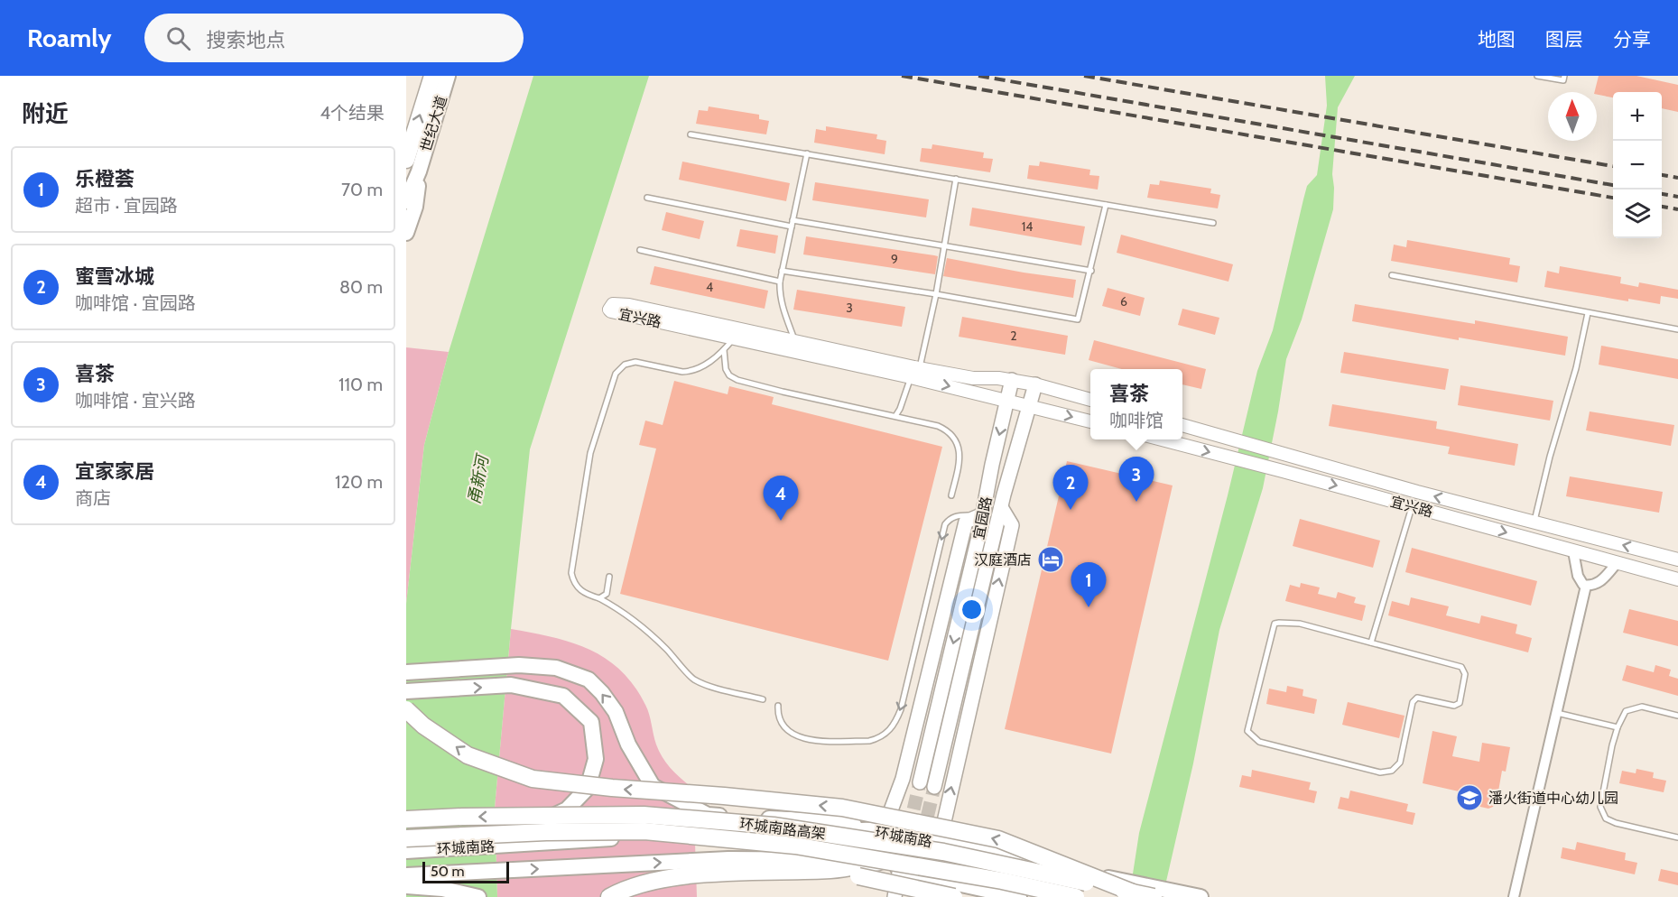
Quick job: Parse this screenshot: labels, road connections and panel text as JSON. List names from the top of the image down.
{
  "streets": {
    "highway": ["环城南路高架"],
    "main road": ["世纪大道", "宜园路", "环城南路"],
    "street": ["宜兴路"]
  },
  "crossings": [
    ["宜兴路", "宜园路"],
    ["宜园路", "环城南路"]
  ],
  "water": ["甬新河"],
  "places": {
    "hotel": ["汉庭酒店"],
    "school or university": ["潘火街道中心幼儿园"]
  },
  "house_numbers": [
    "14",
    "9",
    "4",
    "6",
    "3",
    "2"
  ],
  "scale_bar": "50 m",
  "north": "top",
  "page": {
    "header": "Roamly",
    "search": "搜索地点",
    "nav": ["地图", "图层", "分享"],
    "heading": ["附近", "4个结果"],
    "map_buttons": ["+", "−"],
    "list": [
      {
        "mark": "1",
        "name": "乐橙荟",
        "note": "超市 · 宜园路",
        "value": "70 m"
      },
      {
        "mark": "2",
        "name": "蜜雪冰城",
        "note": "咖啡馆 · 宜园路",
        "value": "80 m"
      },
      {
        "mark": "3",
        "name": "喜茶",
        "note": "咖啡馆 · 宜兴路",
        "value": "110 m"
      },
      {
        "mark": "4",
        "name": "宜家家居",
        "note": "商店",
        "value": "120 m"
      }
    ],
    "popup": ["喜茶", "咖啡馆"],
    "pins": [
      "3",
      "2",
      "4",
      "1"
    ],
    "scale": "50 m"
  }
}
